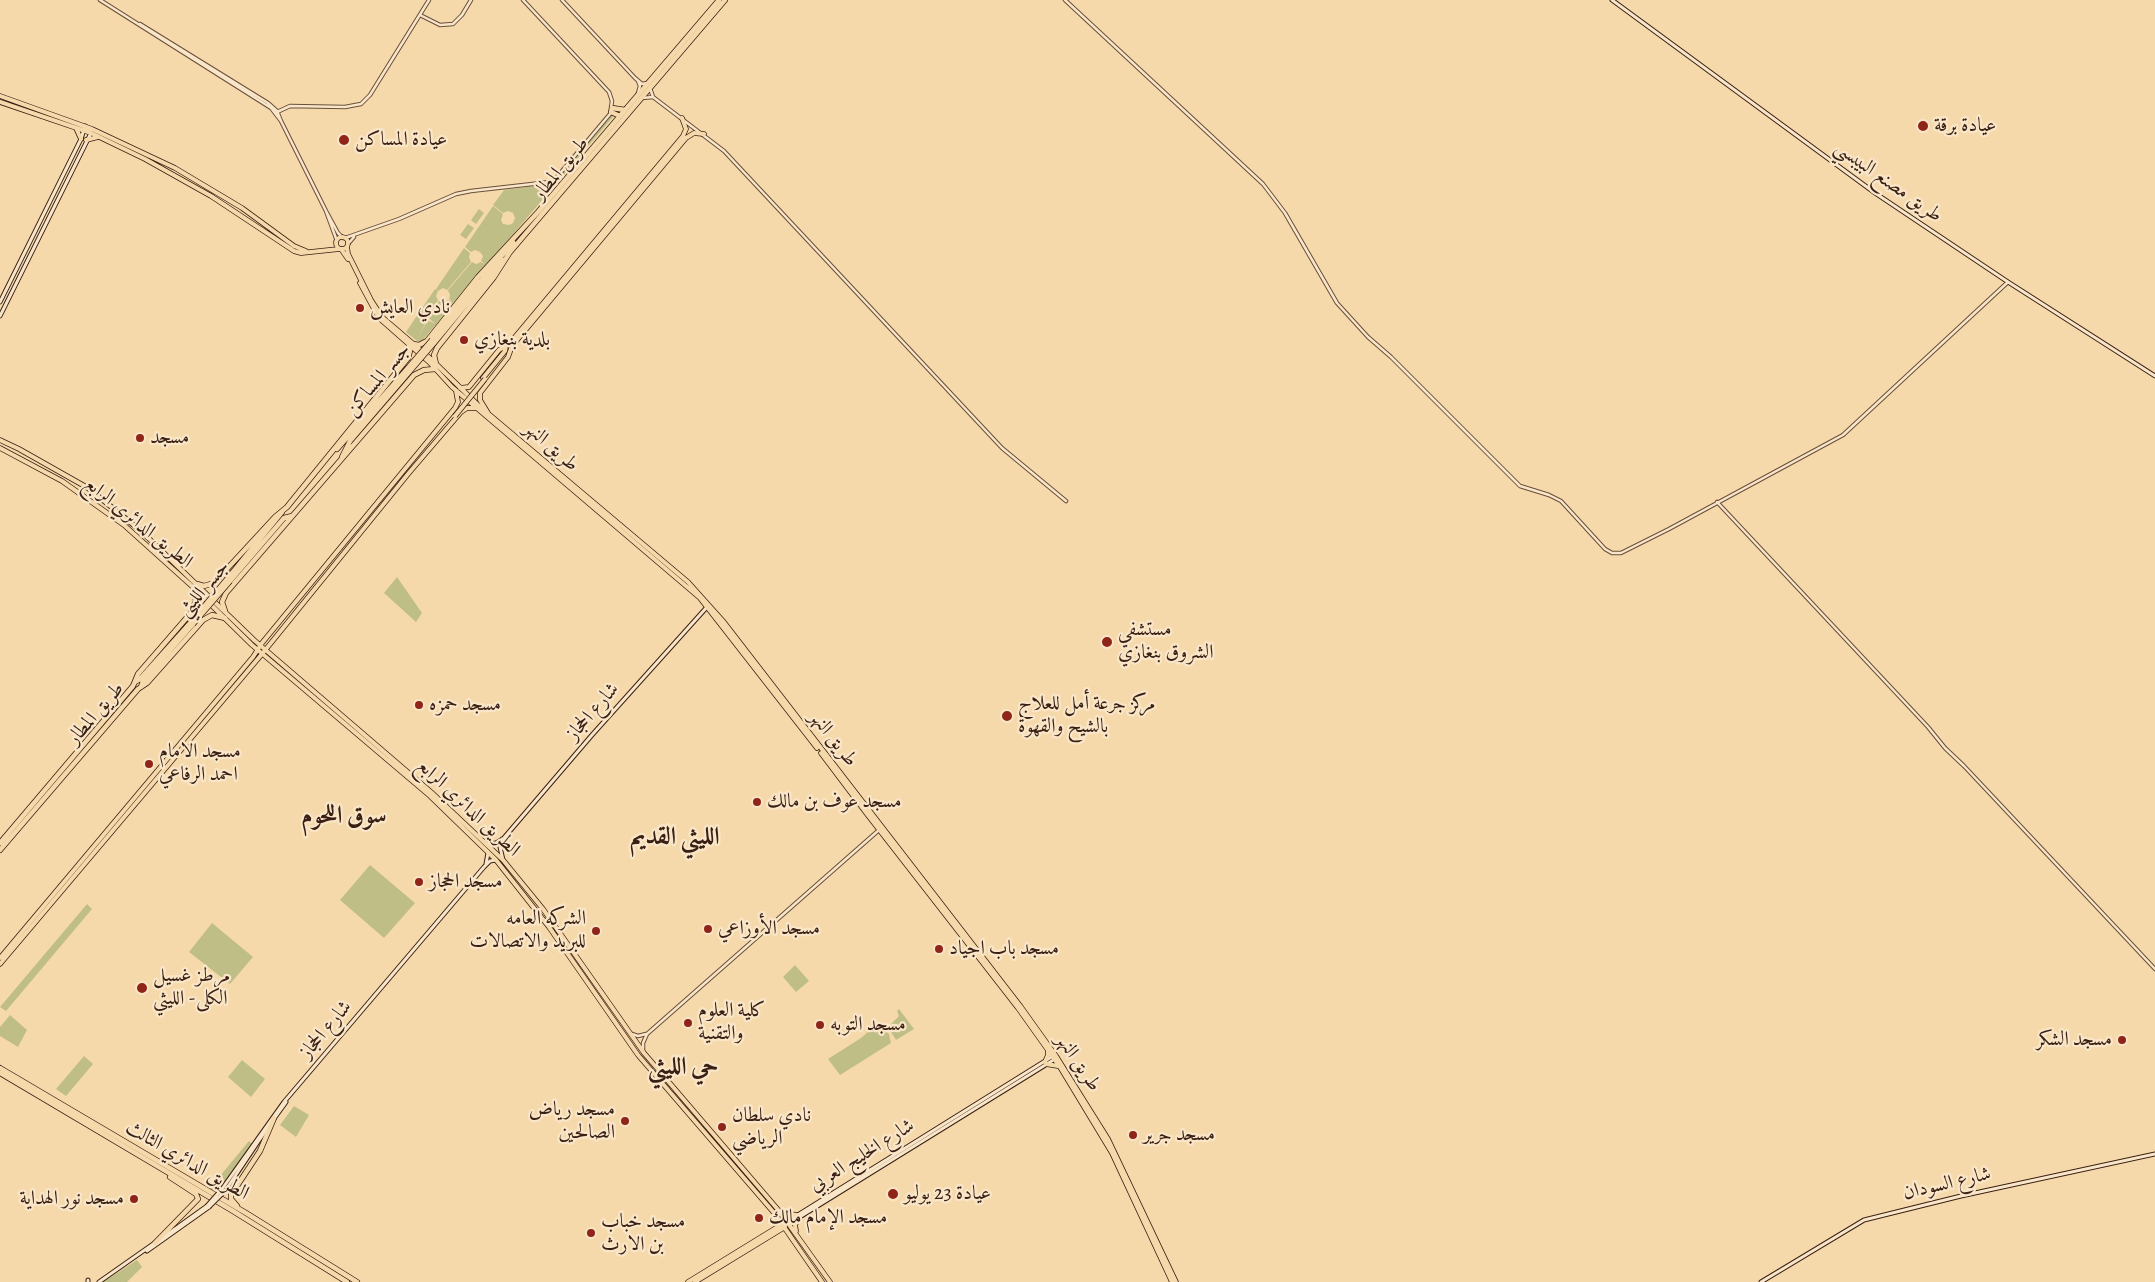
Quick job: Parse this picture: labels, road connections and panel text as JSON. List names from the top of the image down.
{
  "streets": {
    "highway": [
      "طريق المطار",
      "جسر المساكن",
      "جسر الليثي",
      "الطريق الدائري الثالث"
    ],
    "main road": [
      "طريق مصنع البيبسي",
      "طريق النهر",
      "الطريق الدائري الرابع",
      "شارع الحجاز",
      "شارع الخليج العربي",
      "شارع السودان"
    ]
  },
  "crossings": [
    ["طريق المطار", "جسر المساكن"],
    ["طريق المطار", "جسر الليثي"],
    ["طريق النهر", "شارع الحجاز"],
    ["طريق النهر", "شارع الخليج العربي"],
    ["الطريق الدائري الرابع", "شارع الحجاز"],
    ["الطريق الدائري الرابع", "شارع الخليج العربي"]
  ],
  "districts": ["سوق اللحوم", "الليثي القديم", "حي الليثي"],
  "places": [
    "عيادة برقة",
    "عيادة المساكن",
    "نادي العايش",
    "بلدية بنغازي",
    "مسجد",
    "مستشفي الشروق بنغازي",
    "مسجد حمزه",
    "مركز جرعة أمل للعلاج بالشيح والقهوة",
    "مسجد الامام احمد الرفاعي",
    "مسجد عوف بن مالك",
    "مسجد الحجاز",
    "مسجد الأوزاعي",
    "الشركه العامه للبريد والاتصالات",
    "مسجد باب اجياد",
    "مرطز غسيل الكلى- الليثي",
    "كلية العلوم والتقنية",
    "مسجد التوبه",
    "مسجد الشكر",
    "مسجد رياض الصالحين",
    "نادي سلطان الرياضي",
    "مسجد جرير",
    "عيادة 23 يوليو",
    "مسجد نور الهداية",
    "مسجد الإمام مالك",
    "مسجد خباب بن الارث"
  ]
}
